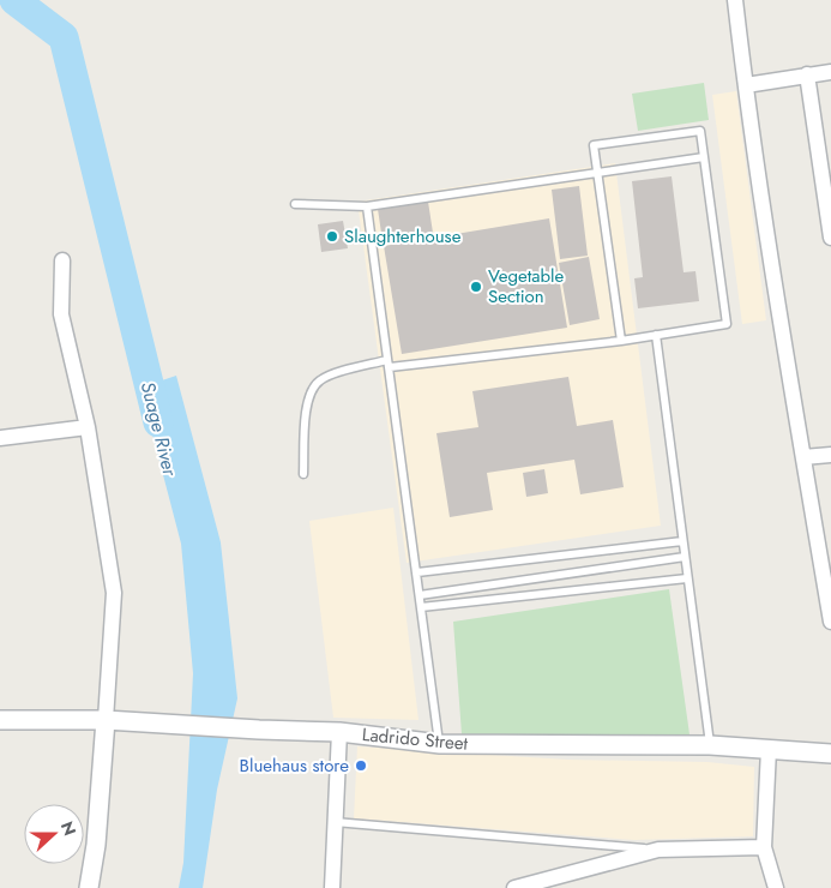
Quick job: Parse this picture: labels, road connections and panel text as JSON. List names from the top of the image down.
{
  "streets": {
    "street": ["Ladrido Street"]
  },
  "water": ["Suage River"],
  "places": ["Slaughterhouse", "Vegetable Section", "Bluehaus store"],
  "north": "right"
}
